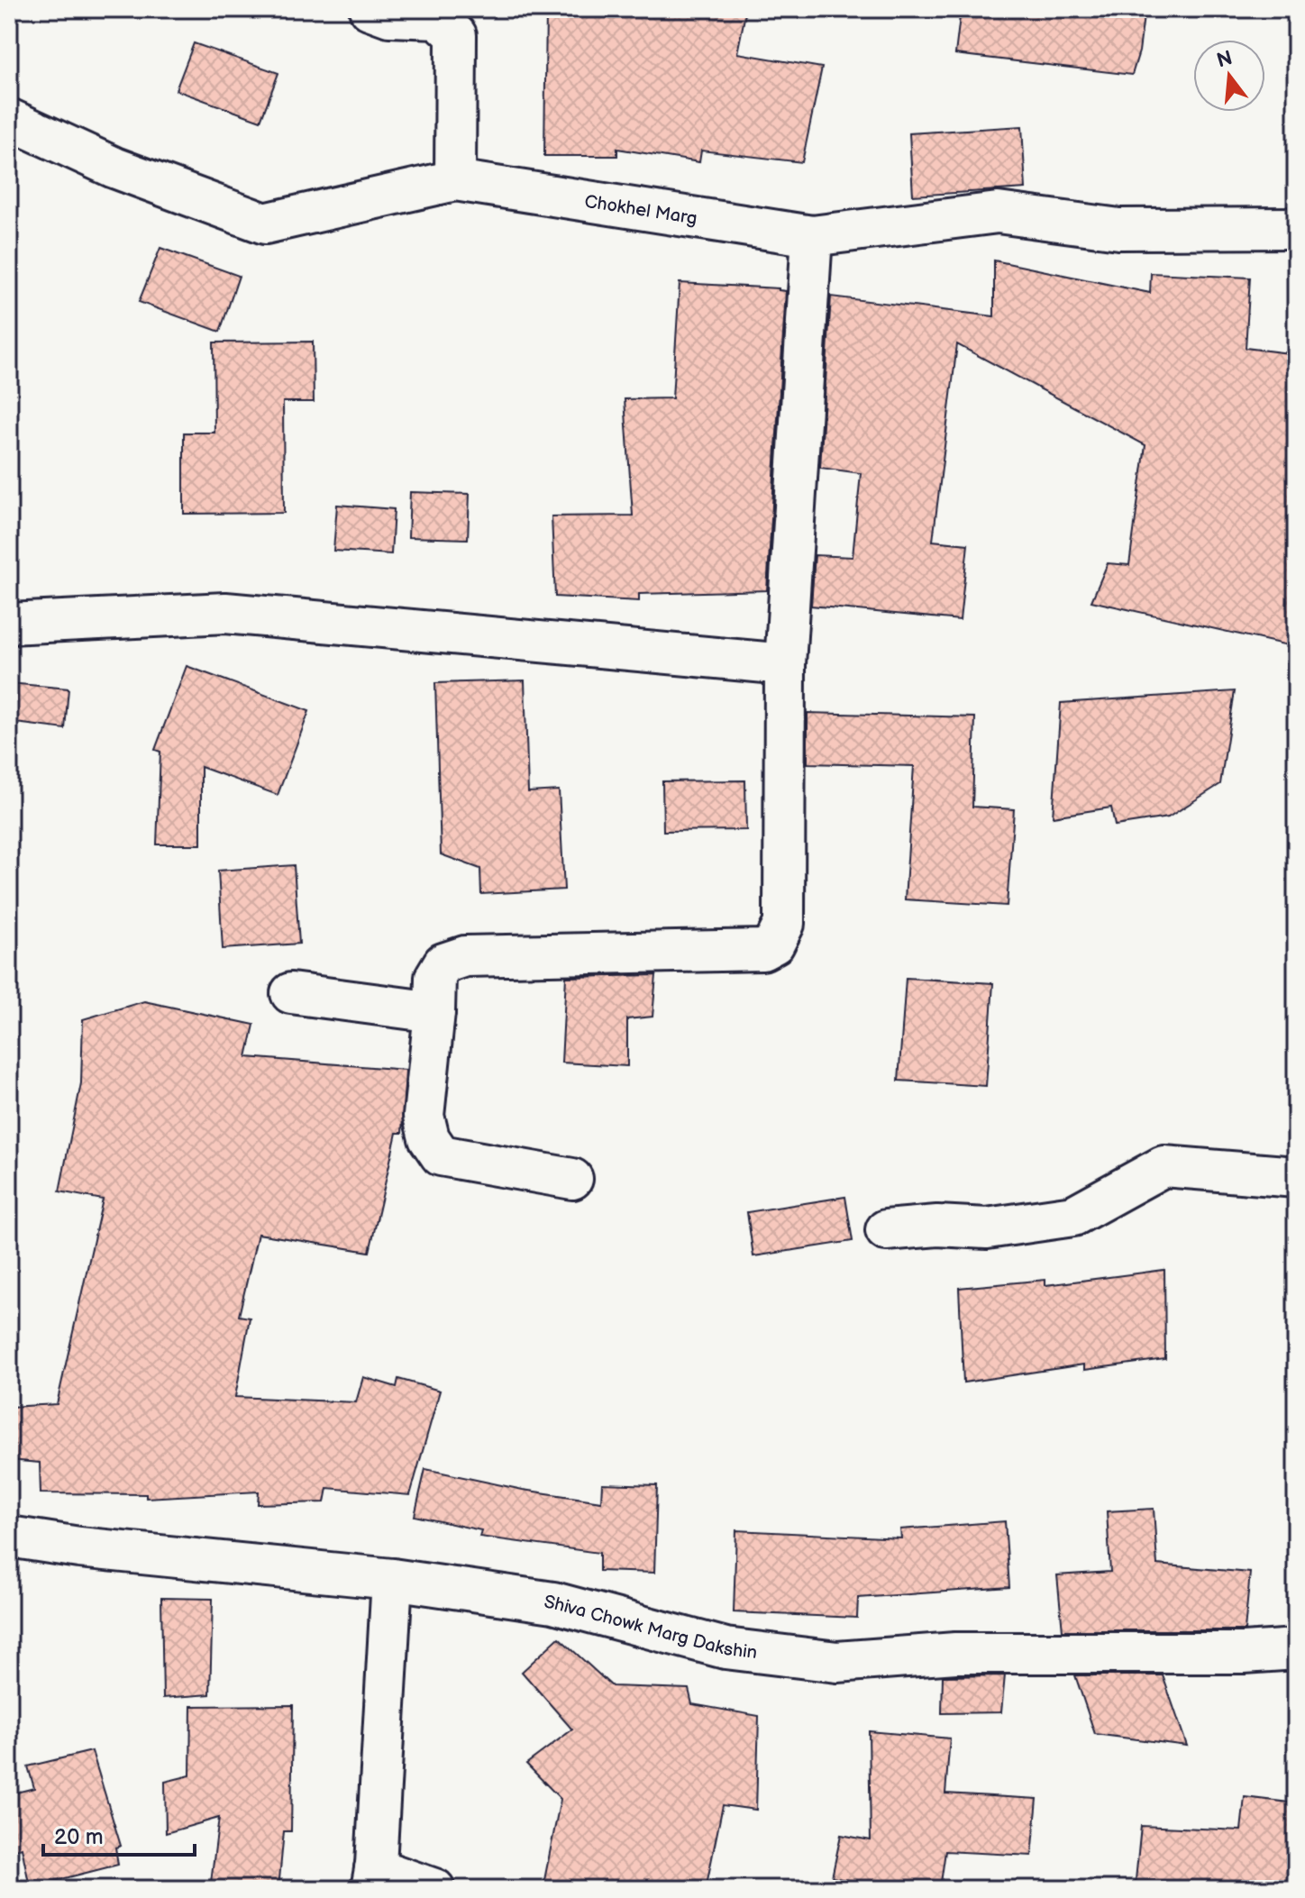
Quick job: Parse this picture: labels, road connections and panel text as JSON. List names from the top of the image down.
{
  "streets": {
    "street": ["Chokhel Marg", "Shiva Chowk Marg Dakshin"]
  },
  "scale_bar": "20 m",
  "north": "top"
}
